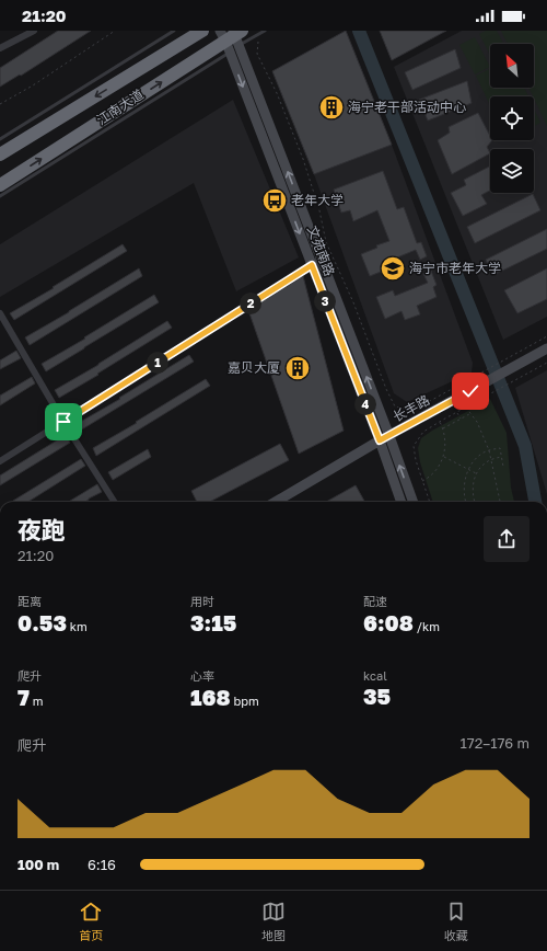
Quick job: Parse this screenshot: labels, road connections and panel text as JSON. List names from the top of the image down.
{
  "streets": {
    "highway": ["江南大道"],
    "main road": ["文苑南路", "长丰路"]
  },
  "crossings": [
    ["江南大道", "文苑南路"],
    ["文苑南路", "长丰路"]
  ],
  "places": {
    "building": ["海宁老干部活动中心", "嘉贝大厦"],
    "bus stop": ["老年大学"],
    "school or university": ["海宁市老年大学"]
  },
  "north": "top left",
  "page": {
    "status": "21:20",
    "pins": [
      "3",
      "2",
      "1",
      "4"
    ],
    "heading": ["夜跑", "21:20"],
    "stats": [
      ["距离", "0.53 km"],
      ["用时", "3:15"],
      ["配速", "6:08 /km"],
      ["爬升", "7 m"],
      ["心率", "168 bpm"],
      ["kcal", "35"]
    ],
    "chart": ["爬升", "172–176 m"],
    "list": [
      {
        "name": "100 m",
        "note": "6:16"
      }
    ],
    "tabs": ["首页", "地图", "收藏"]
  }
}
